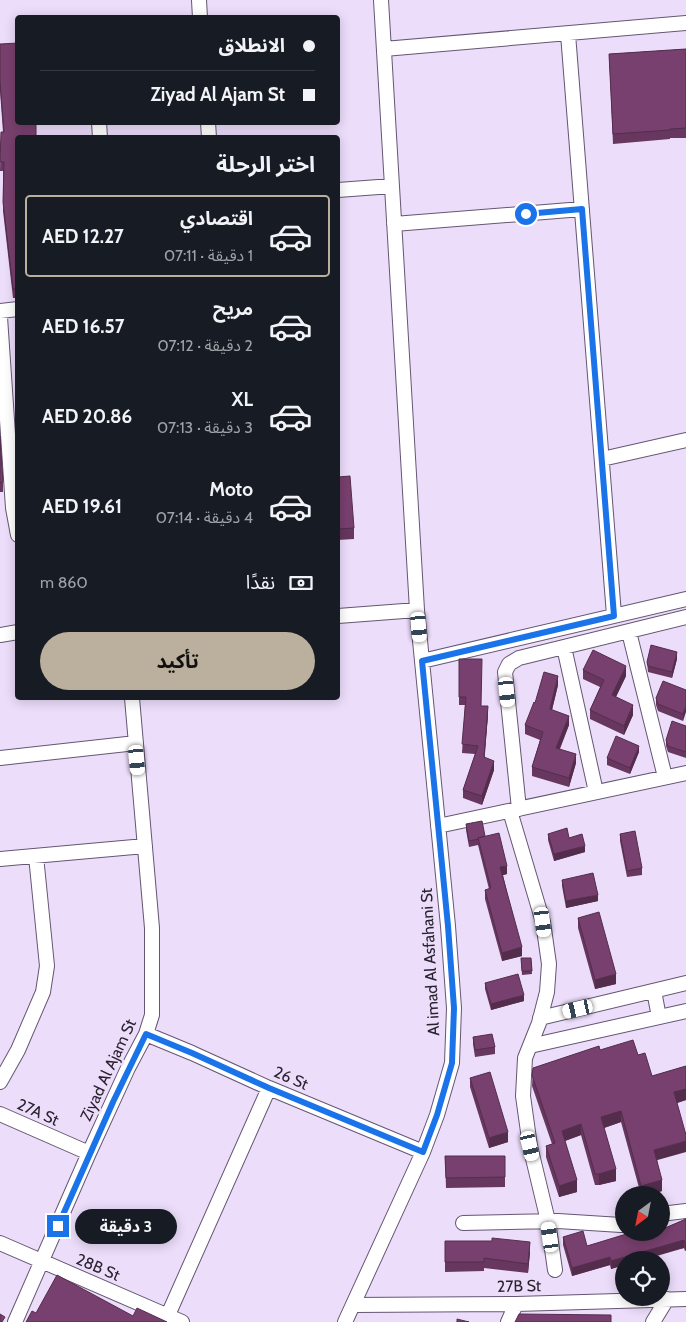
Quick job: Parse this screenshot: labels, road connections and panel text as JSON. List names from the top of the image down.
{
  "streets": {
    "street": [
      "Al imad Al Asfahani St",
      "Ziyad Al Ajam St",
      "26 St",
      "27A St",
      "28B St",
      "27B St"
    ]
  },
  "crossings": [
    ["Al imad Al Asfahani St", "26 St"],
    ["Al imad Al Asfahani St", "27B St"],
    ["Ziyad Al Ajam St", "26 St"],
    ["Ziyad Al Ajam St", "27A St"],
    ["Ziyad Al Ajam St", "28B St"]
  ],
  "north": "bottom left",
  "page": {
    "banner": ["الانطلاق", "Ziyad Al Ajam St"],
    "heading": "اختر الرحلة",
    "list": [
      {
        "name": "اقتصادي",
        "note": "1 دقيقة · 07:11",
        "value": "AED 12.27"
      },
      {
        "name": "مريح",
        "note": "2 دقيقة · 07:12",
        "value": "AED 16.57"
      },
      {
        "name": "XL",
        "note": "3 دقيقة · 07:13",
        "value": "AED 20.86"
      },
      {
        "name": "Moto",
        "note": "4 دقيقة · 07:14",
        "value": "AED 19.61"
      }
    ],
    "pay": ["نقدًا", "860 m"],
    "buttons": "تأكيد",
    "bubble": "3 دقيقة"
  }
}
